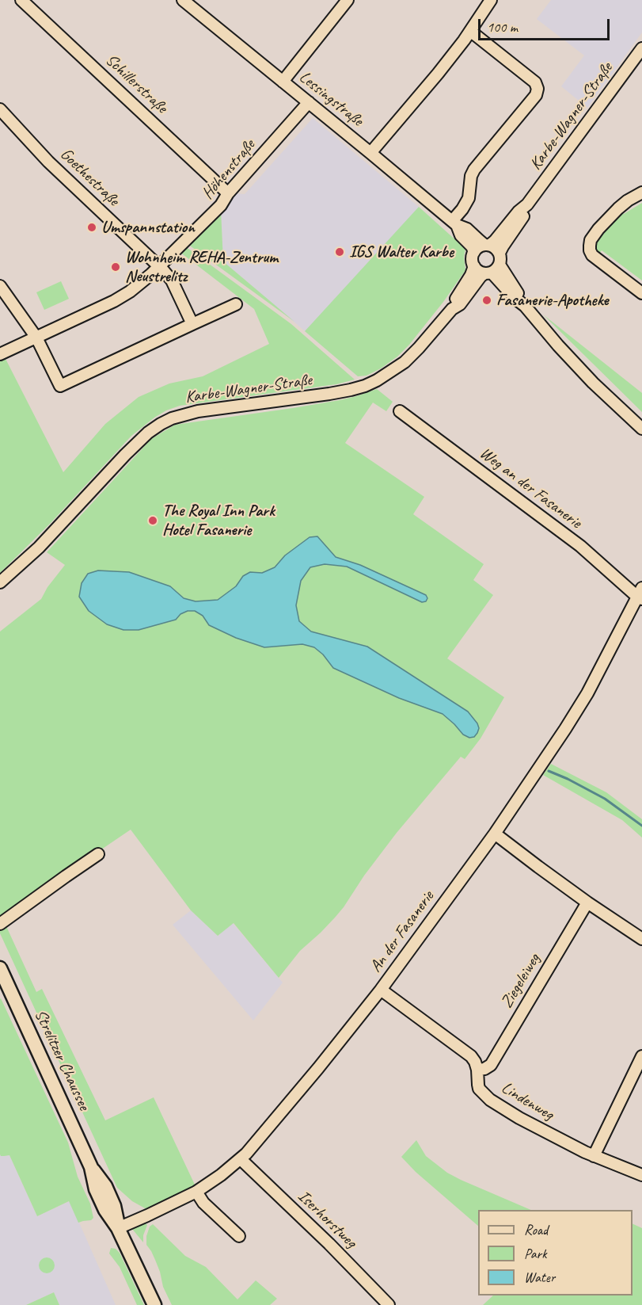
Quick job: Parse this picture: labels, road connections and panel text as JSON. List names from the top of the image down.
{
  "streets": {
    "main road": ["Strelitzer Chaussee"],
    "street": [
      "Schillerstraße",
      "Lessingstraße",
      "Karbe-Wagner-Straße",
      "Höhenstraße",
      "Goethestraße",
      "Weg an der Fasanerie",
      "An der Fasanerie",
      "Ziegeleiweg",
      "Lindenweg",
      "Iserhorstweg"
    ]
  },
  "crossings": [
    ["Schillerstraße", "Höhenstraße"],
    ["Lessingstraße", "Karbe-Wagner-Straße"],
    ["Lessingstraße", "Höhenstraße"],
    ["Höhenstraße", "Goethestraße"],
    ["Weg an der Fasanerie", "An der Fasanerie"],
    ["An der Fasanerie", "Strelitzer Chaussee"],
    ["An der Fasanerie", "Lindenweg"],
    ["An der Fasanerie", "Iserhorstweg"],
    ["Ziegeleiweg", "Lindenweg"]
  ],
  "places": [
    "Umspannstation",
    "IGS Walter Karbe",
    "Wohnheim REHA-Zentrum Neustrelitz",
    "Fasanerie-Apotheke",
    "The Royal Inn Park Hotel Fasanerie"
  ],
  "legend": ["Road", "Park", "Water"],
  "scale_bar": "100 m"
}
